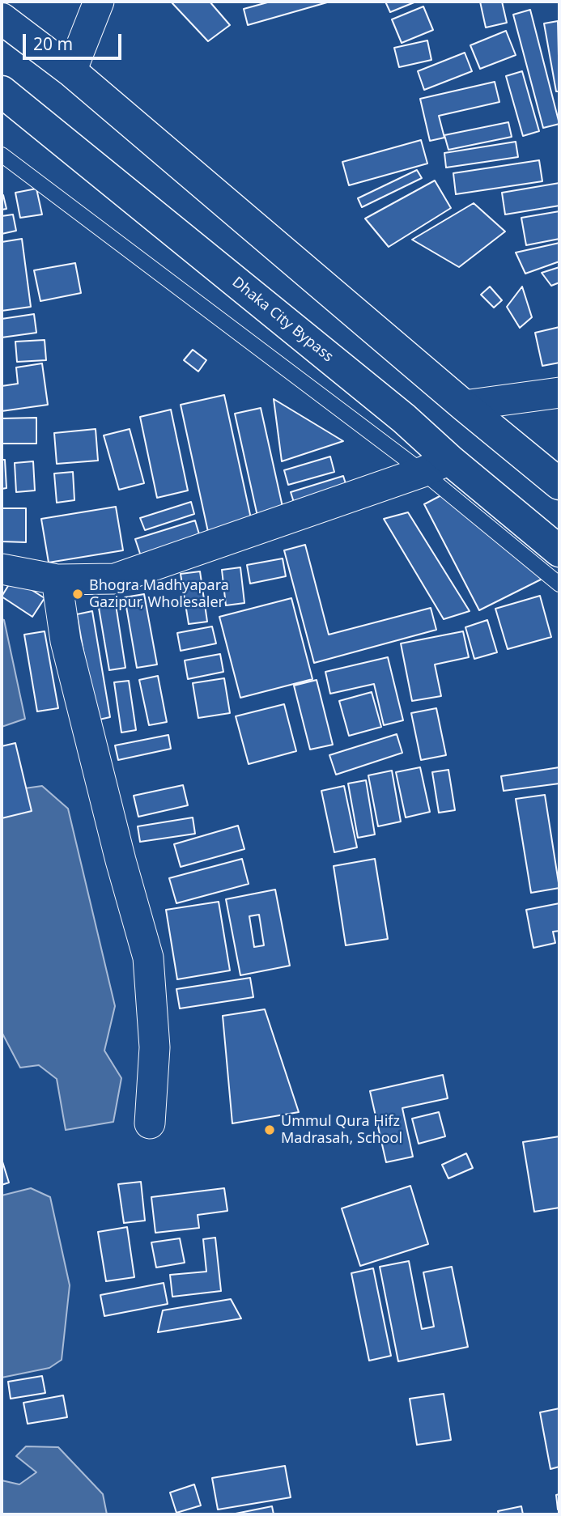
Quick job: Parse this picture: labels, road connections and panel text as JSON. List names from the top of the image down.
{
  "streets": {
    "highway": ["Dhaka City Bypass"]
  },
  "places": ["Bhogra Madhyapara Gazipur, Wholesaler", "Ummul Qura Hifz Madrasah, School"],
  "scale_bar": "20 m"
}
